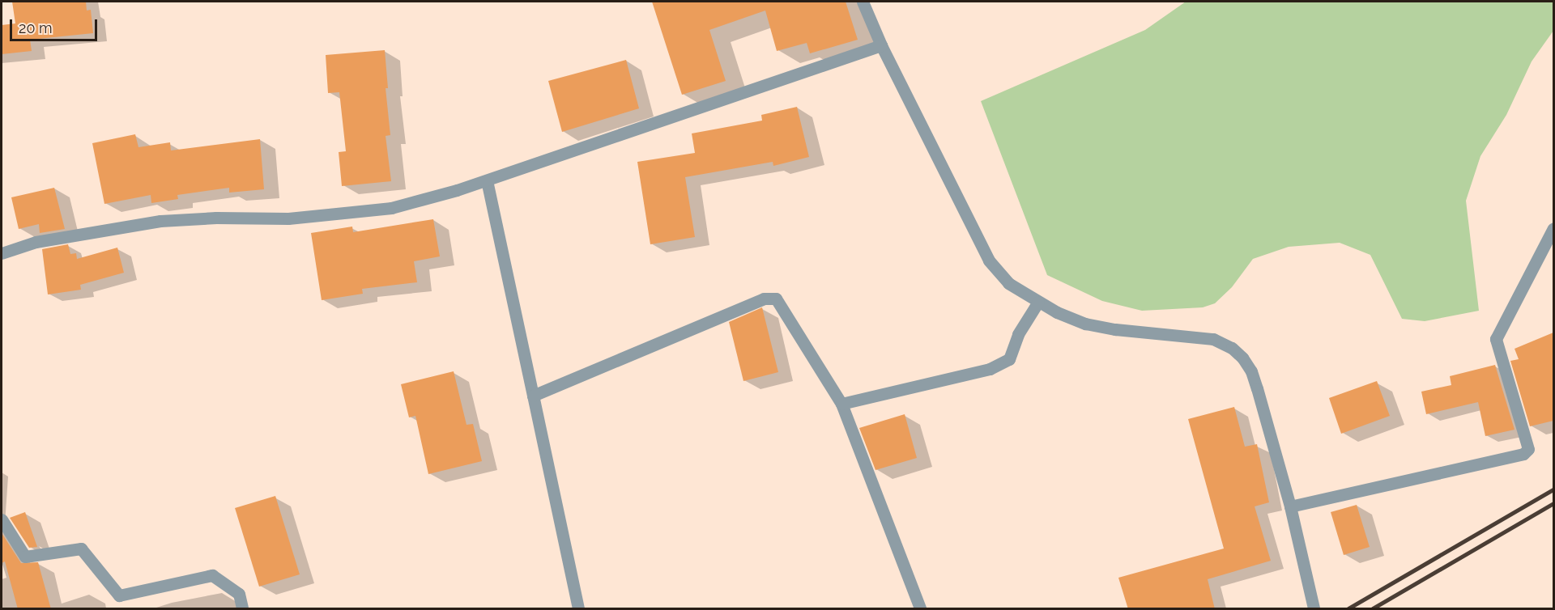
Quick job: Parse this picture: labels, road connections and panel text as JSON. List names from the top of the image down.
{
  "scale_bar": "20 m"
}
